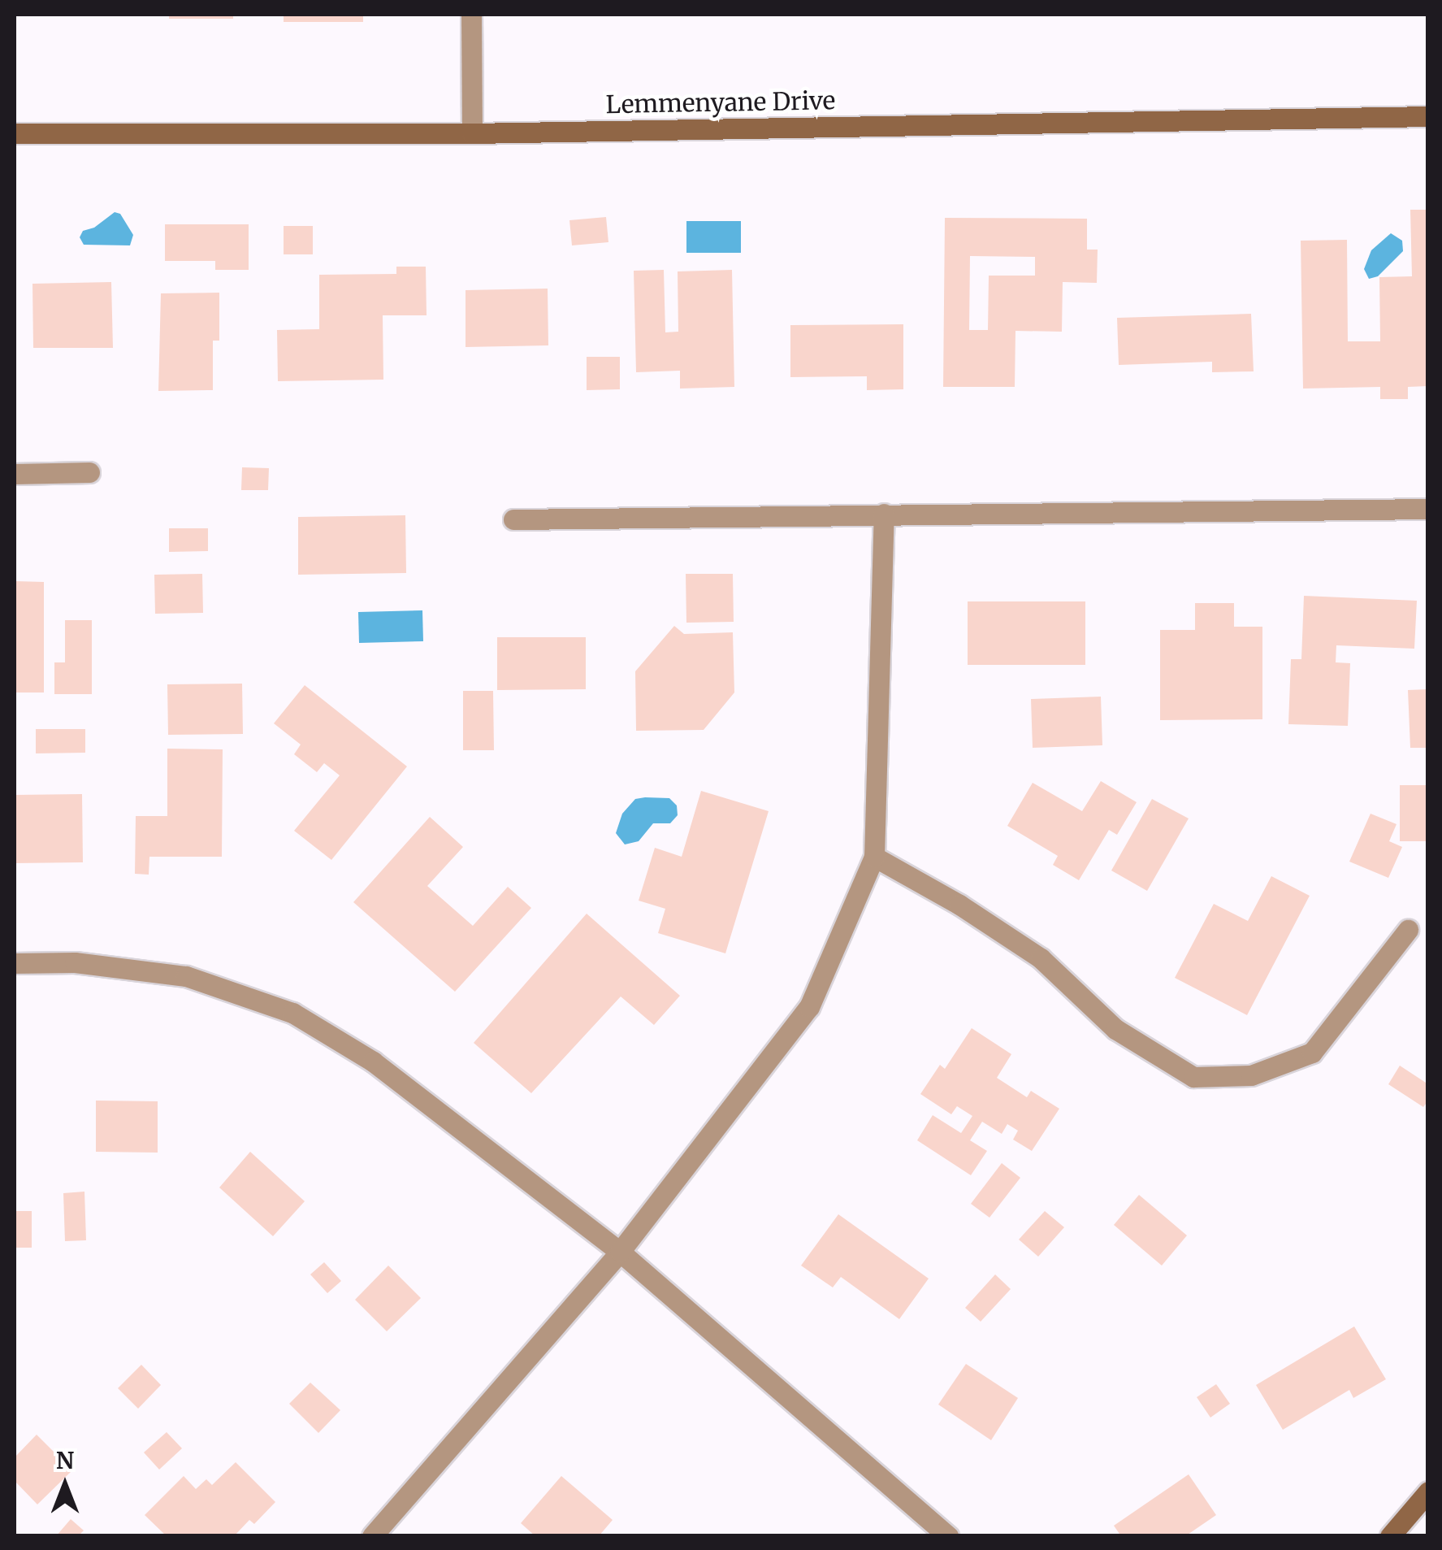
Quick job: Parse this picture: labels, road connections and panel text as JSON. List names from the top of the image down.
{
  "streets": {
    "street": ["Lemmenyane Drive"]
  },
  "north": "top"
}
